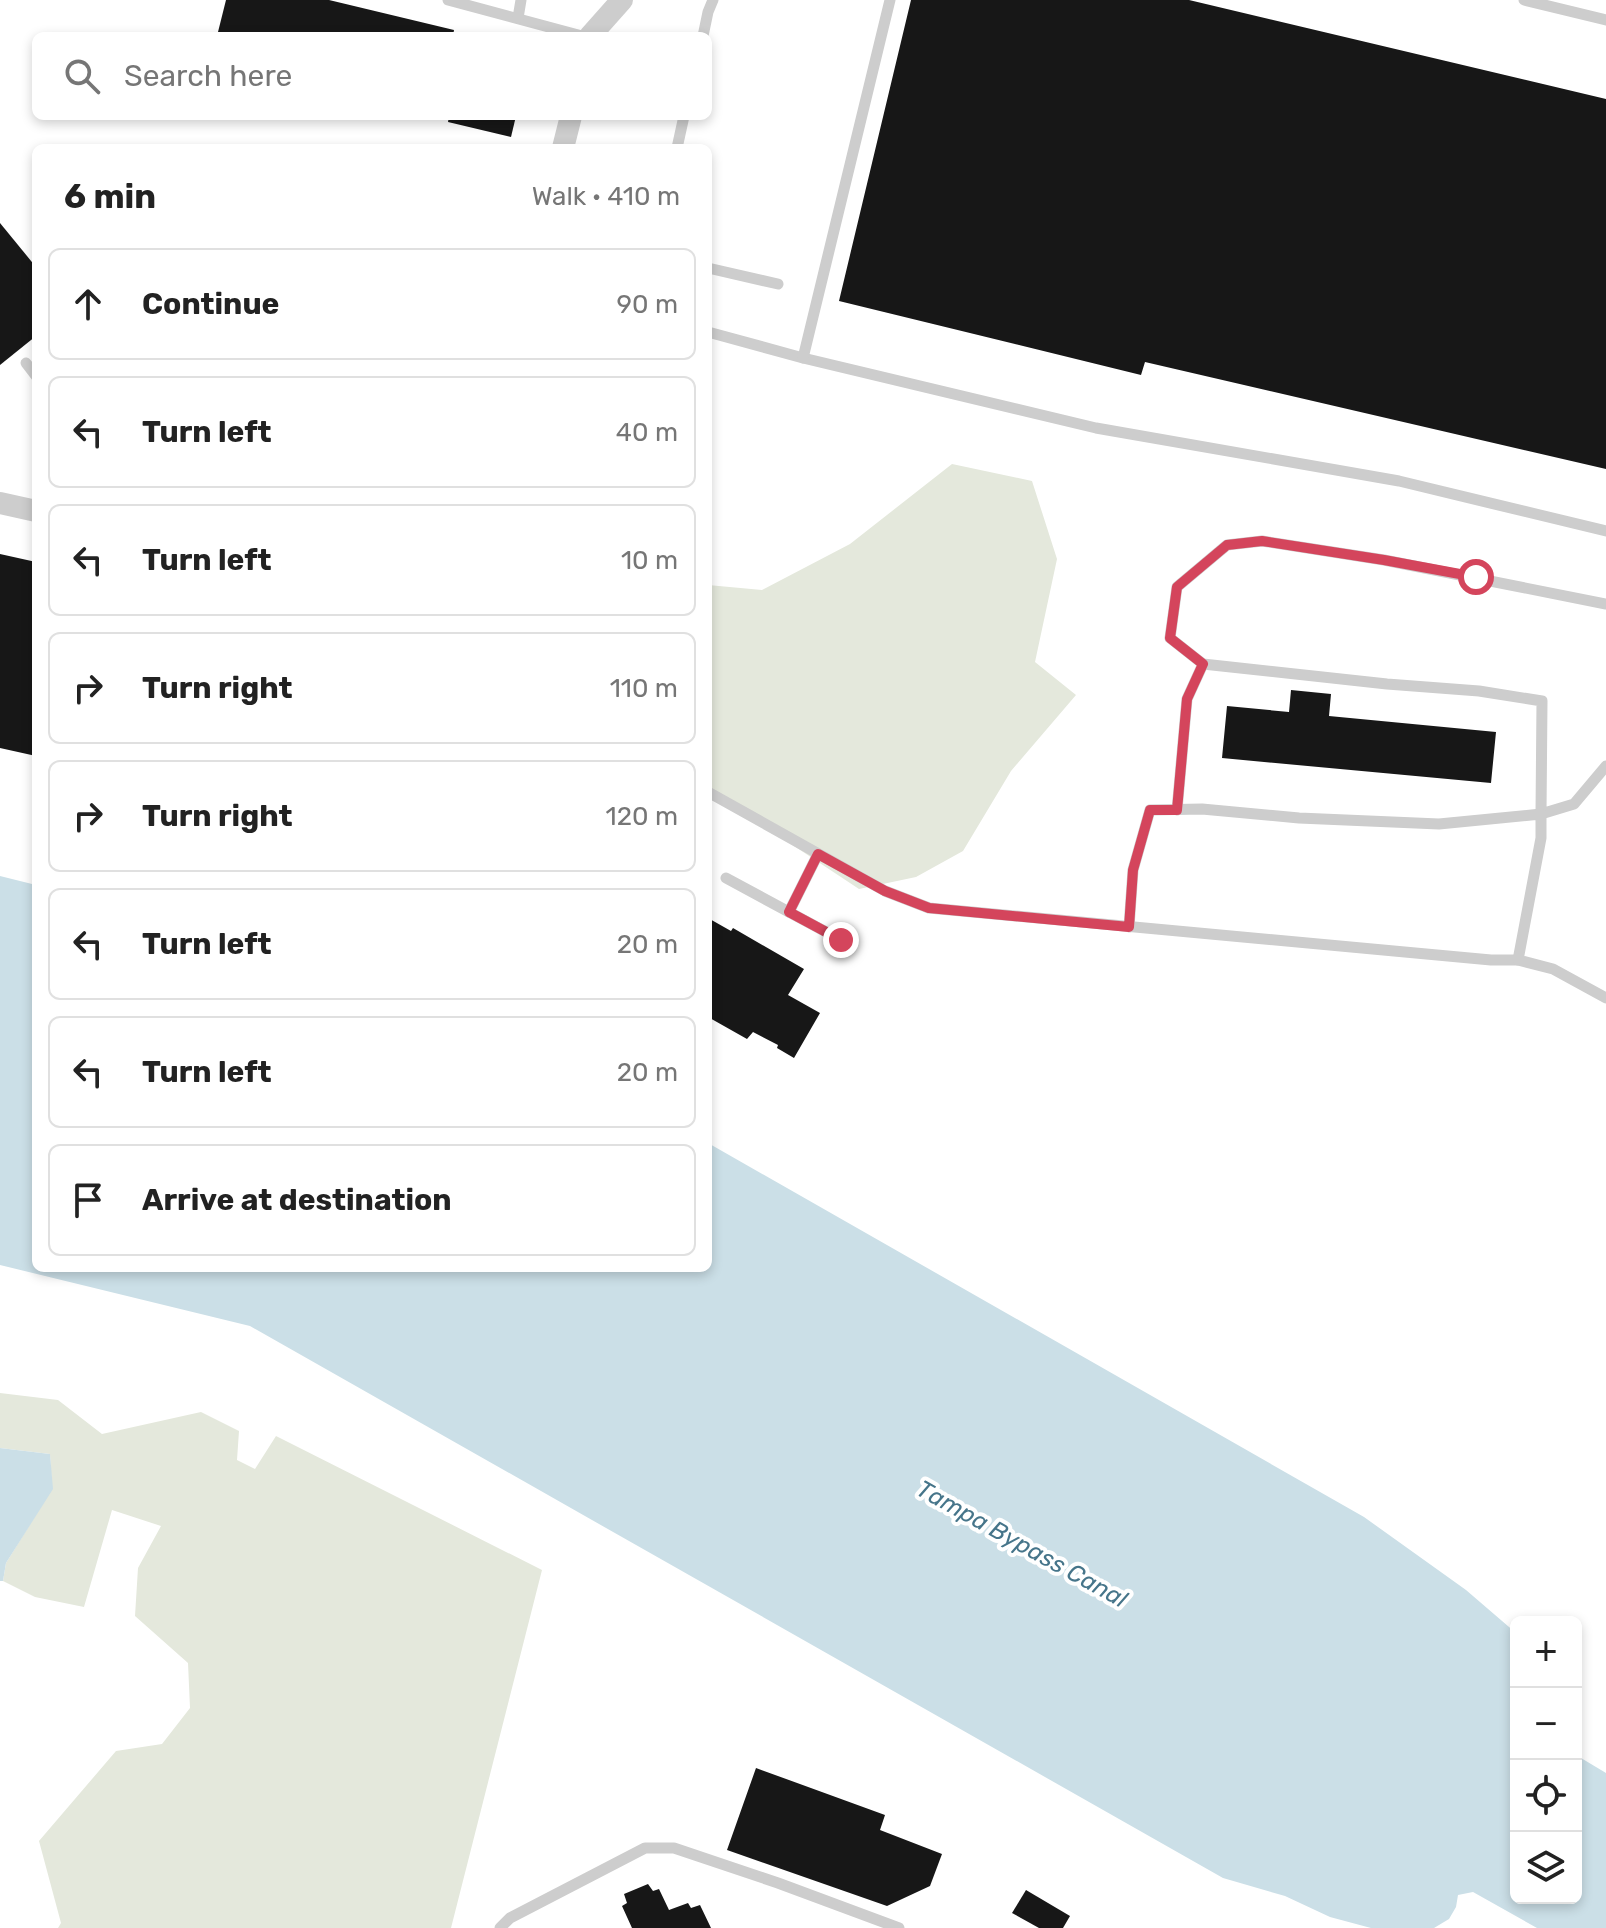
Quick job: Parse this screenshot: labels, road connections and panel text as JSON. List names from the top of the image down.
{
  "water": ["Tampa Bypass Canal"],
  "page": {
    "search": "Search here",
    "heading": ["6 min", "Walk · 410 m"],
    "list": [
      ["Continue", "90 m"],
      ["Turn left", "40 m"],
      ["Turn left", "10 m"],
      ["Turn right", "110 m"],
      ["Turn right", "120 m"],
      ["Turn left", "20 m"],
      ["Turn left", "20 m"],
      "Arrive at destination"
    ],
    "map_buttons": ["+", "−"]
  }
}
